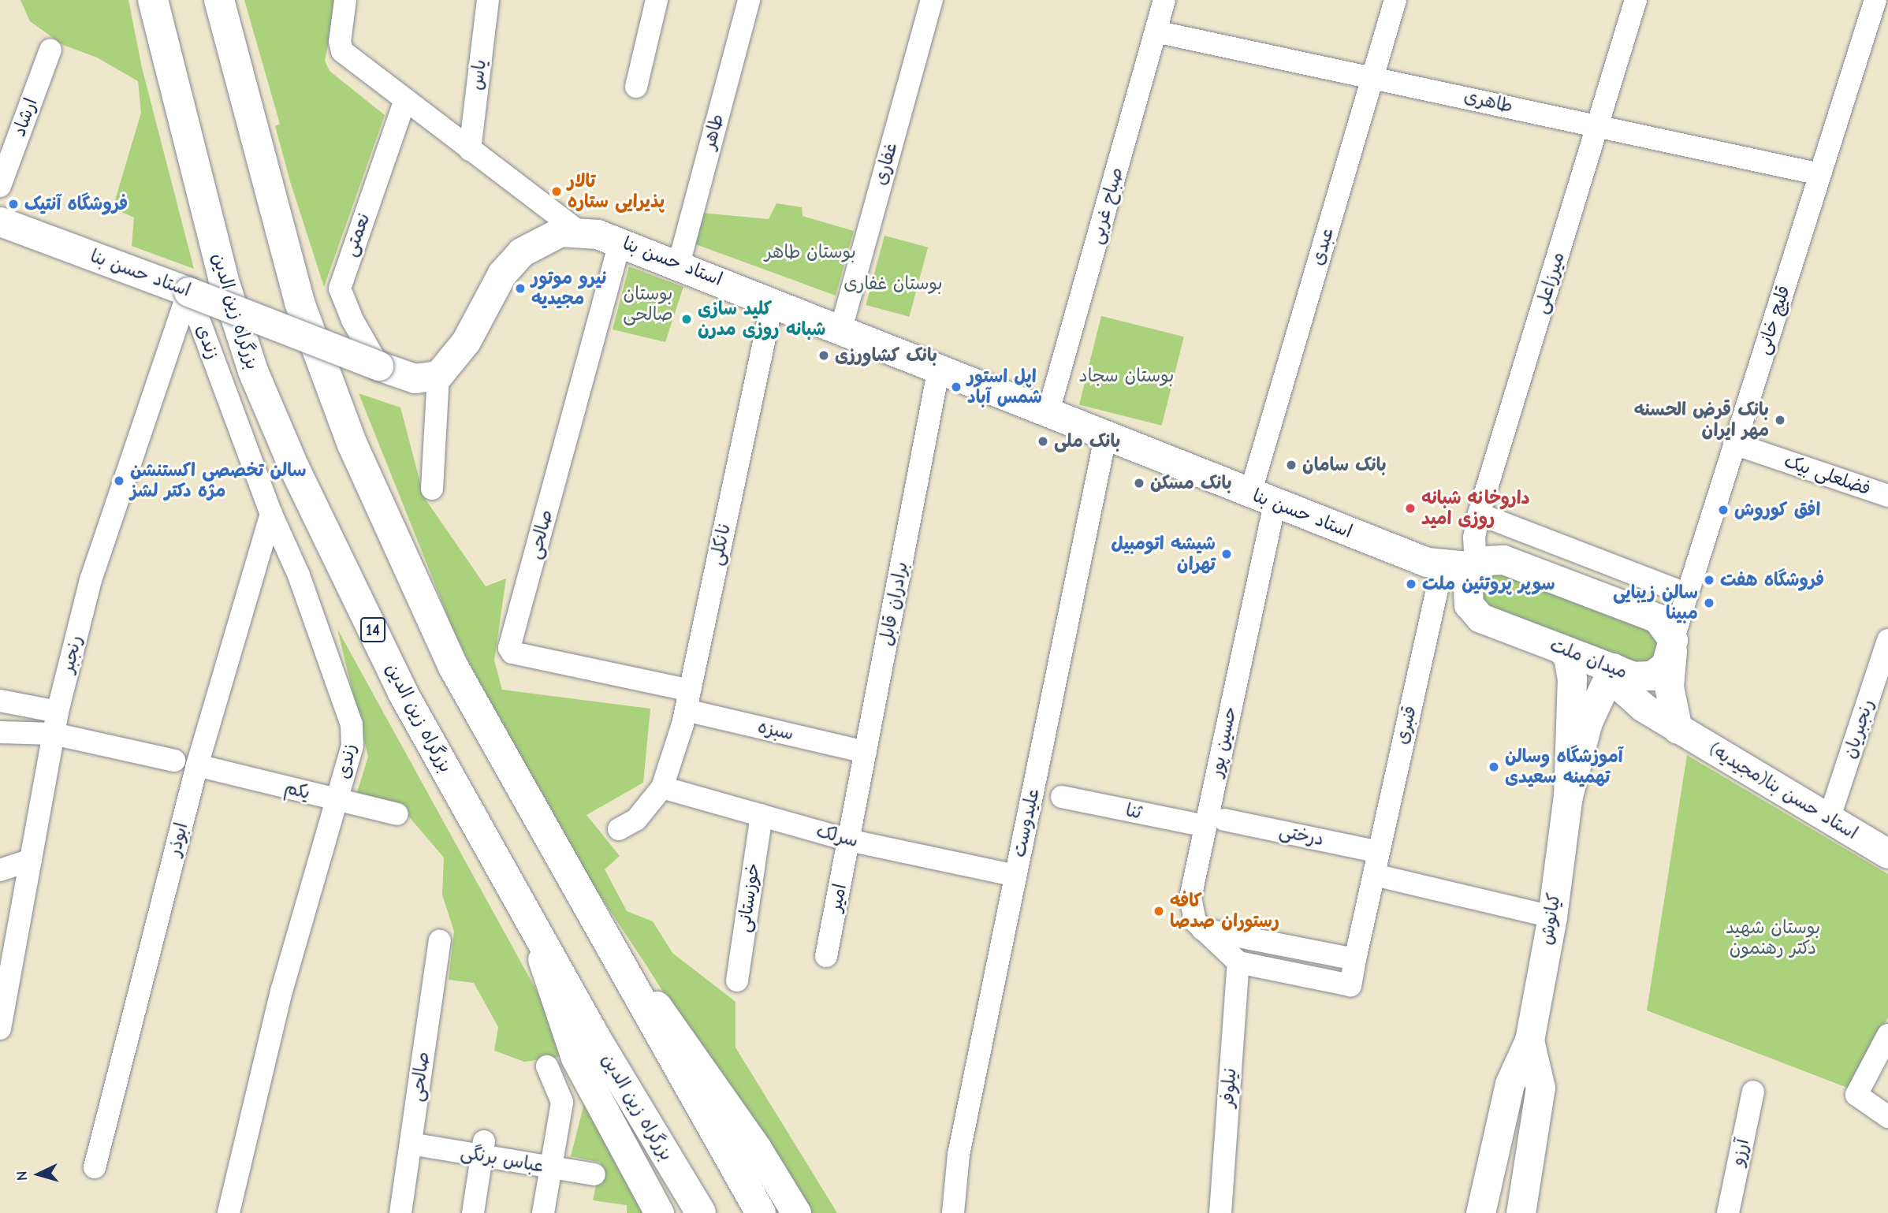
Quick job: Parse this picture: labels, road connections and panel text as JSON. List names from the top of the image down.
{
  "streets": {
    "highway": ["بزرگراه زین الدین", "14"],
    "main road": [
      "استاد حسن بنا",
      "میدان ملت",
      "استاد حسن بنا(مجیدیه)",
      "کیانوش"
    ],
    "street": [
      "یاس",
      "طاهری",
      "ارشاد",
      "طاهر",
      "غفاری",
      "صباح غربی",
      "نعمتی",
      "عبدی",
      "میرزاعلی",
      "قلیچ خانی",
      "زندی",
      "فضلعلی بیک",
      "صالحی",
      "نانکلی",
      "برادران قابل",
      "رنجبر",
      "قنبری",
      "رنجبریان",
      "سبزه",
      "حسین پور",
      "یکم",
      "ثنا",
      "علیدوست",
      "درختی",
      "سرلک",
      "ابوذر",
      "خوزستانی",
      "امیر",
      "نیلوفر",
      "آرزو",
      "عباس برنگی"
    ]
  },
  "crossings": [
    ["طاهری", "صباح غربی"],
    ["طاهری", "عبدی"],
    ["طاهری", "میرزاعلی"],
    ["طاهری", "قلیچ خانی"],
    ["طاهر", "استاد حسن بنا"],
    ["غفاری", "استاد حسن بنا"],
    ["صباح غربی", "استاد حسن بنا"],
    ["نعمتی", "استاد حسن بنا"],
    ["عبدی", "استاد حسن بنا"],
    ["عبدی", "حسین پور"],
    ["استاد حسن بنا", "زندی"],
    ["استاد حسن بنا", "صالحی"],
    ["استاد حسن بنا", "نانکلی"],
    ["استاد حسن بنا", "برادران قابل"],
    ["استاد حسن بنا", "رنجبر"],
    ["استاد حسن بنا", "میدان ملت"],
    ["استاد حسن بنا", "قنبری"],
    ["استاد حسن بنا", "حسین پور"],
    ["استاد حسن بنا", "علیدوست"],
    ["قلیچ خانی", "فضلعلی بیک"],
    ["قلیچ خانی", "میدان ملت"],
    ["زندی", "رنجبر"],
    ["زندی", "یکم"],
    ["زندی", "ابوذر"],
    ["صالحی", "نانکلی"],
    ["صالحی", "سبزه"],
    ["صالحی", "عباس برنگی"],
    ["نانکلی", "سبزه"],
    ["نانکلی", "سرلک"],
    ["برادران قابل", "سبزه"],
    ["برادران قابل", "سرلک"],
    ["برادران قابل", "امیر"],
    ["میدان ملت", "قنبری"],
    ["میدان ملت", "استاد حسن بنا(مجیدیه)"],
    ["میدان ملت", "کیانوش"],
    ["قنبری", "حسین پور"],
    ["قنبری", "درختی"],
    ["قنبری", "نیلوفر"],
    ["رنجبریان", "استاد حسن بنا(مجیدیه)"],
    ["حسین پور", "ثنا"],
    ["حسین پور", "درختی"],
    ["حسین پور", "نیلوفر"],
    ["یکم", "ابوذر"],
    ["استاد حسن بنا(مجیدیه)", "کیانوش"],
    ["ثنا", "درختی"],
    ["علیدوست", "سرلک"],
    ["سرلک", "خوزستانی"],
    ["سرلک", "امیر"]
  ],
  "parks": [
    "بوستان طاهر",
    "بوستان غفاری",
    "بوستان صالحی",
    "بوستان سجاد",
    "بوستان شهید دکتر رهنمون"
  ],
  "places": [
    "تالار پذیرایی ستاره",
    "فروشگاه آنتیک",
    "نیرو موتور مجیدیه",
    "کلید سازی شبانه روزی مدرن",
    "بانک کشاورزی",
    "اپل استور شمس آباد",
    "بانک قرض الحسنه مهر ایران",
    "بانک ملی",
    "بانک سامان",
    "سالن تخصصی اکستنشن مژه دکتر لشز",
    "بانک مسکن",
    "داروخانه شبانه روزی امید",
    "افق کوروش",
    "شیشه اتومبیل تهران",
    "فروشگاه هفت",
    "سوپر پروتئین ملت",
    "سالن زیبایی مبینا",
    "آموزشگاه وسالن تهمینه سعیدی",
    "کافه رستوران صدصا"
  ],
  "north": "left"
}
